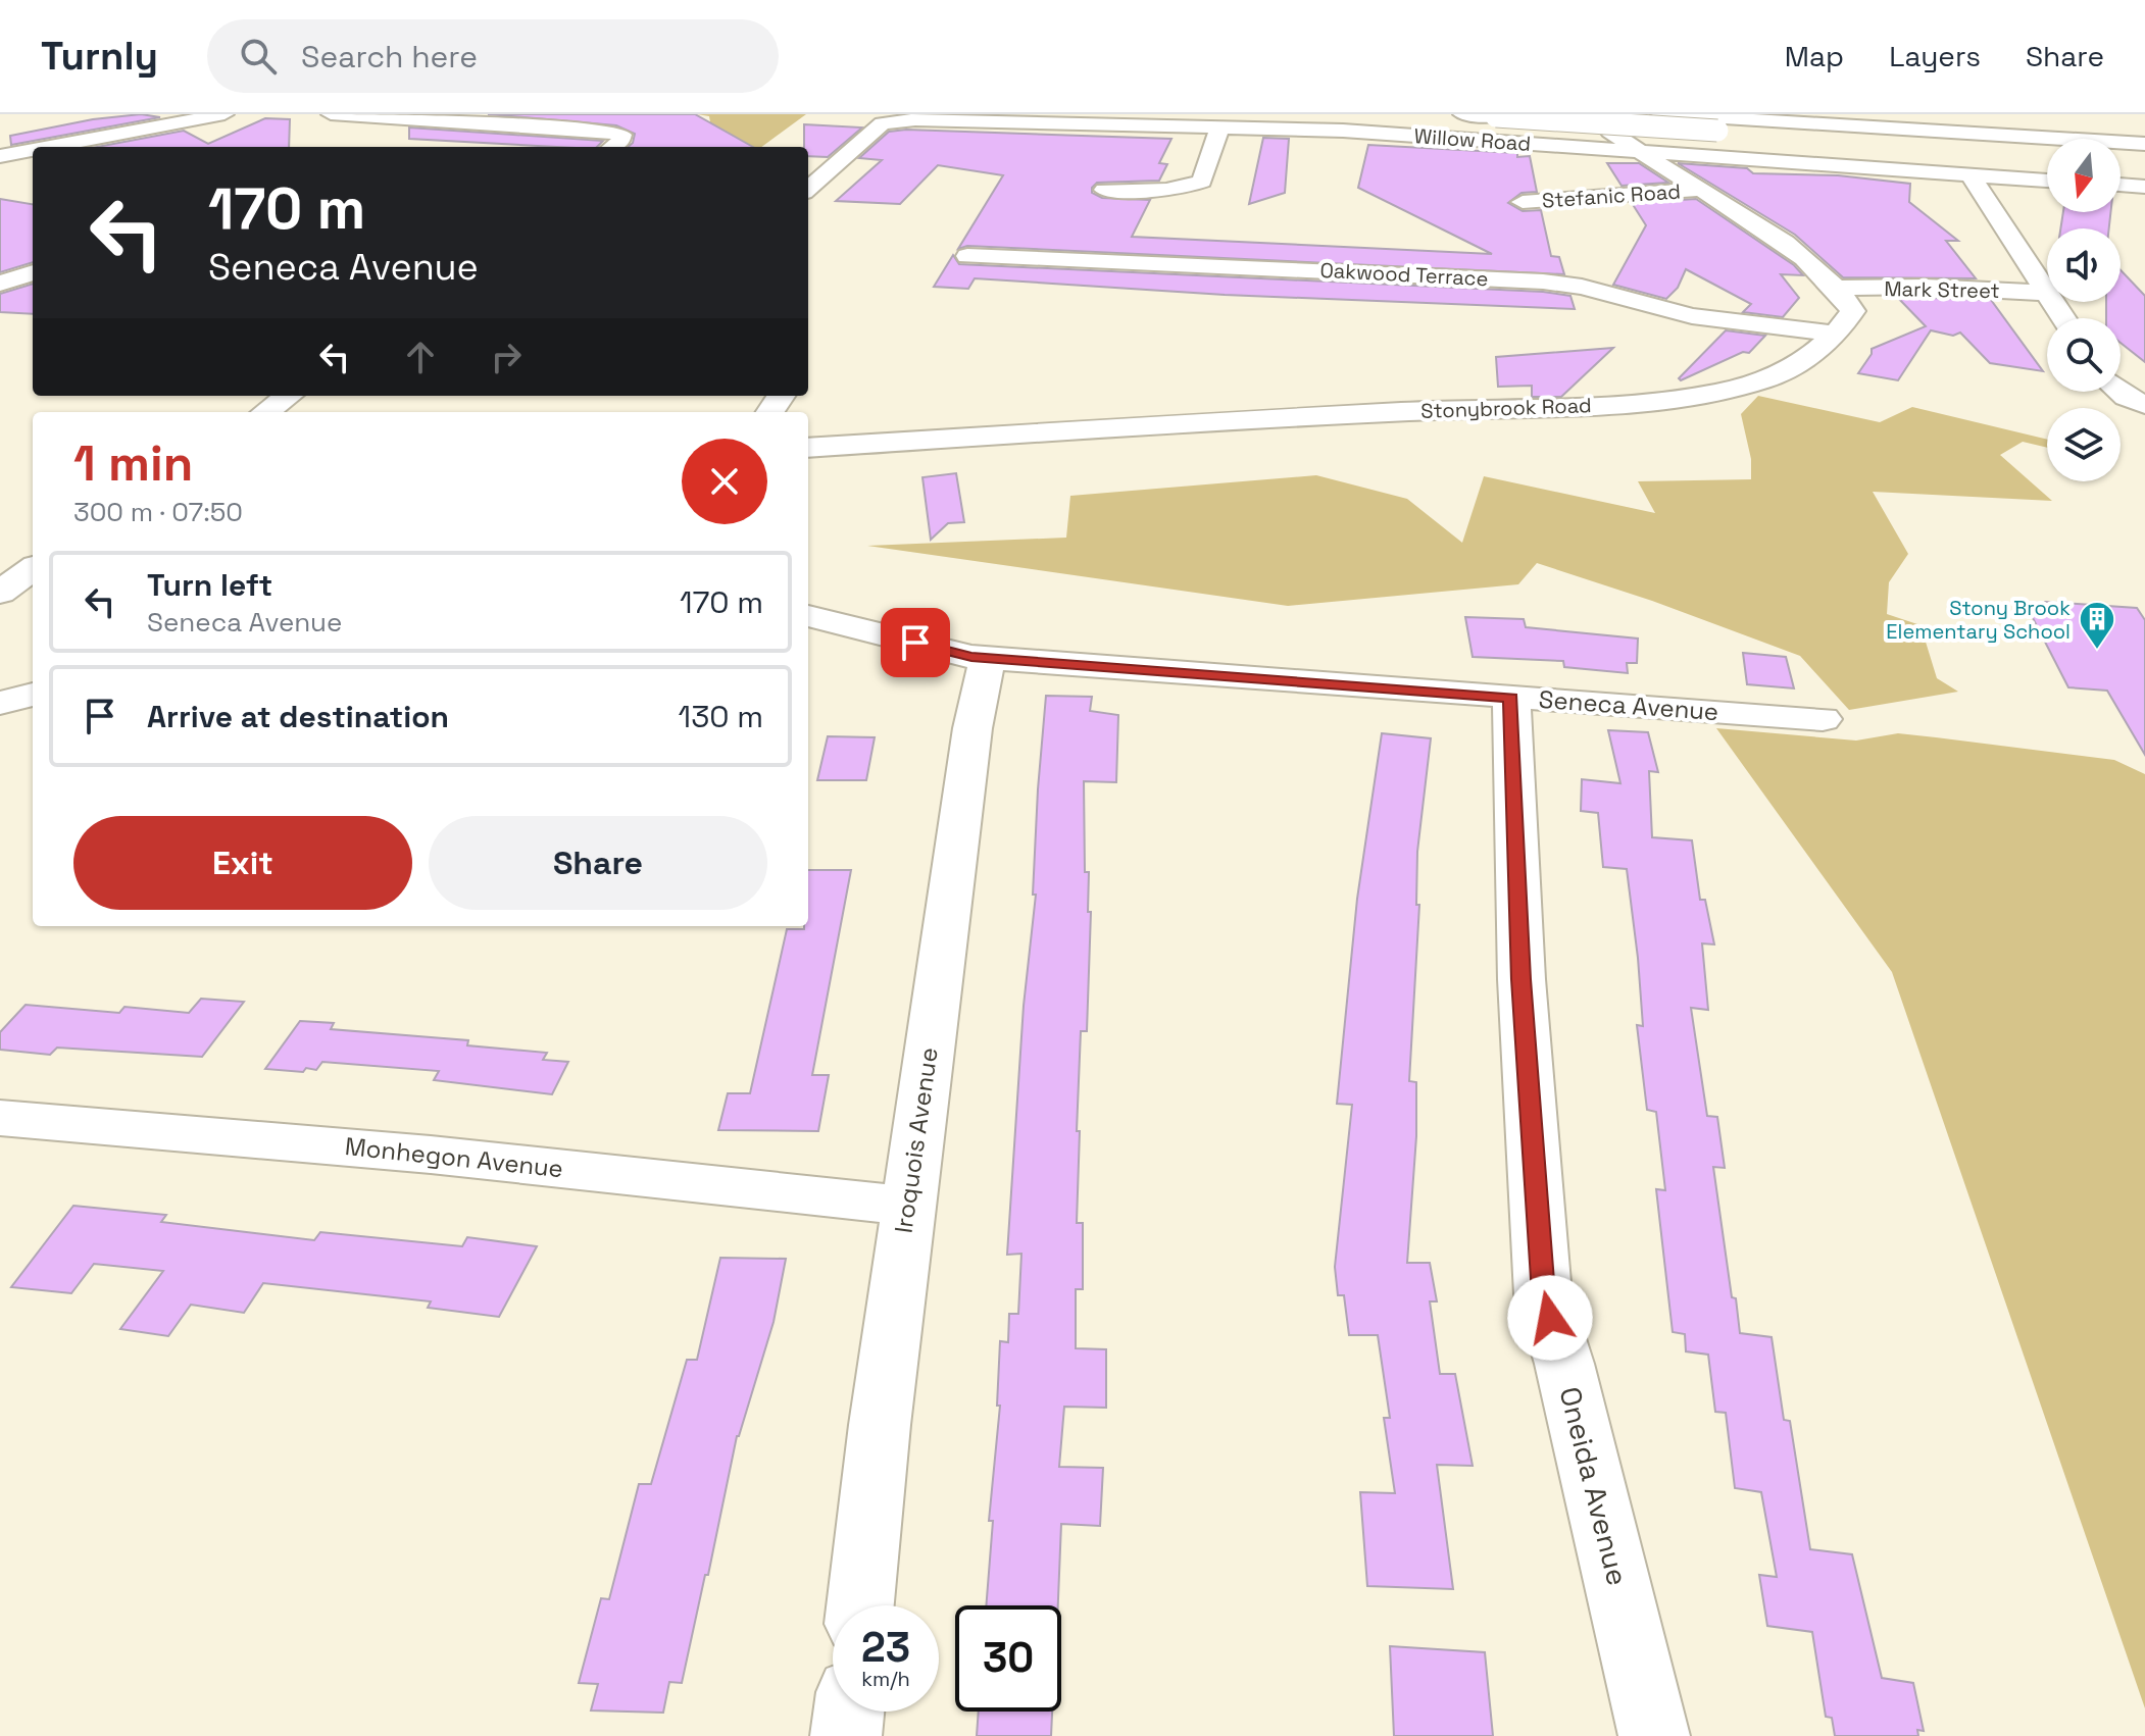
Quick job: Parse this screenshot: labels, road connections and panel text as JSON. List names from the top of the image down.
{
  "streets": {
    "main road": [
      "Willow Road",
      "Stefanic Road",
      "Oakwood Terrace",
      "Mark Street",
      "Stonybrook Road",
      "Seneca Avenue",
      "Iroquois Avenue",
      "Monhegon Avenue",
      "Oneida Avenue"
    ]
  },
  "crossings": [
    ["Oakwood Terrace", "Stonybrook Road"],
    ["Seneca Avenue", "Iroquois Avenue"],
    ["Seneca Avenue", "Oneida Avenue"],
    ["Iroquois Avenue", "Monhegon Avenue"]
  ],
  "places": {
    "building": ["Stony Brook Elementary School"]
  },
  "north": "bottom",
  "page": {
    "header": "Turnly",
    "search": "Search here",
    "nav": ["Map", "Layers", "Share"],
    "turn": ["170 m", "Seneca Avenue"],
    "heading": ["1 min", "300 m · 07:50"],
    "list": [
      {
        "name": "Turn left",
        "note": "Seneca Avenue",
        "value": "170 m"
      },
      {
        "name": "Arrive at destination",
        "value": "130 m"
      }
    ],
    "buttons": ["Exit", "Share"],
    "speed": "23 km/h",
    "limit": "30"
  }
}
